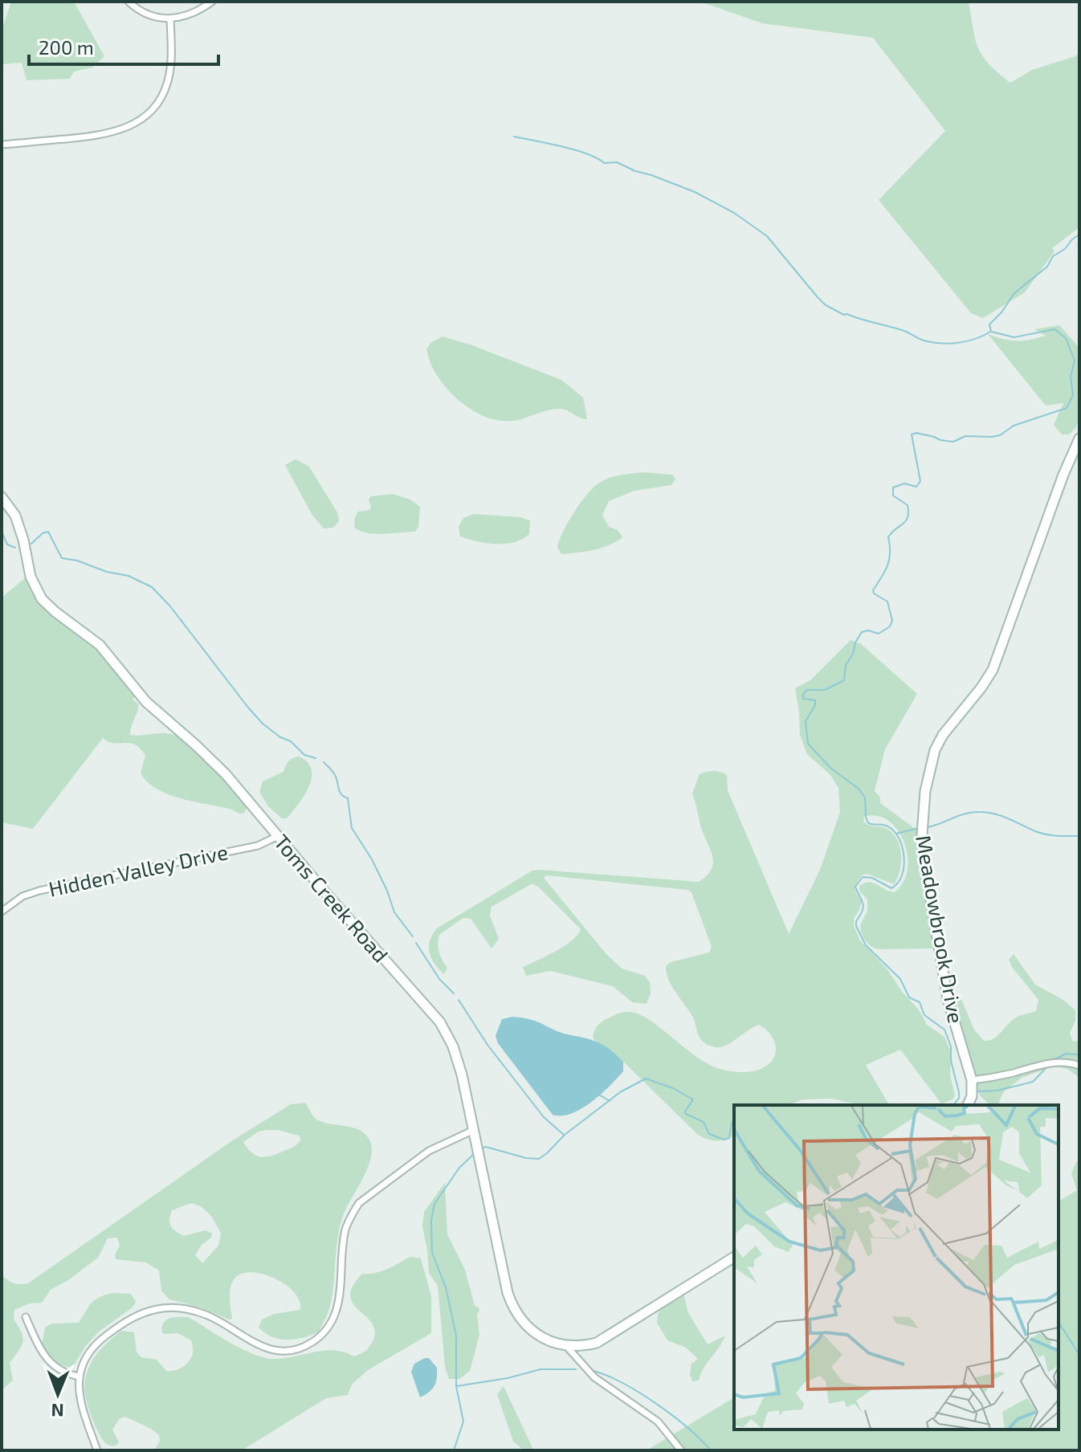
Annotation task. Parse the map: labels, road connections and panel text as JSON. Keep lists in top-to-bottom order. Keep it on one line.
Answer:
{"streets":{"street":["Hidden Valley Drive","Toms Creek Road","Meadowbrook Drive"]},"crossings":[["Hidden Valley Drive","Toms Creek Road"]],"scale_bar":"200 m","north":"bottom"}
